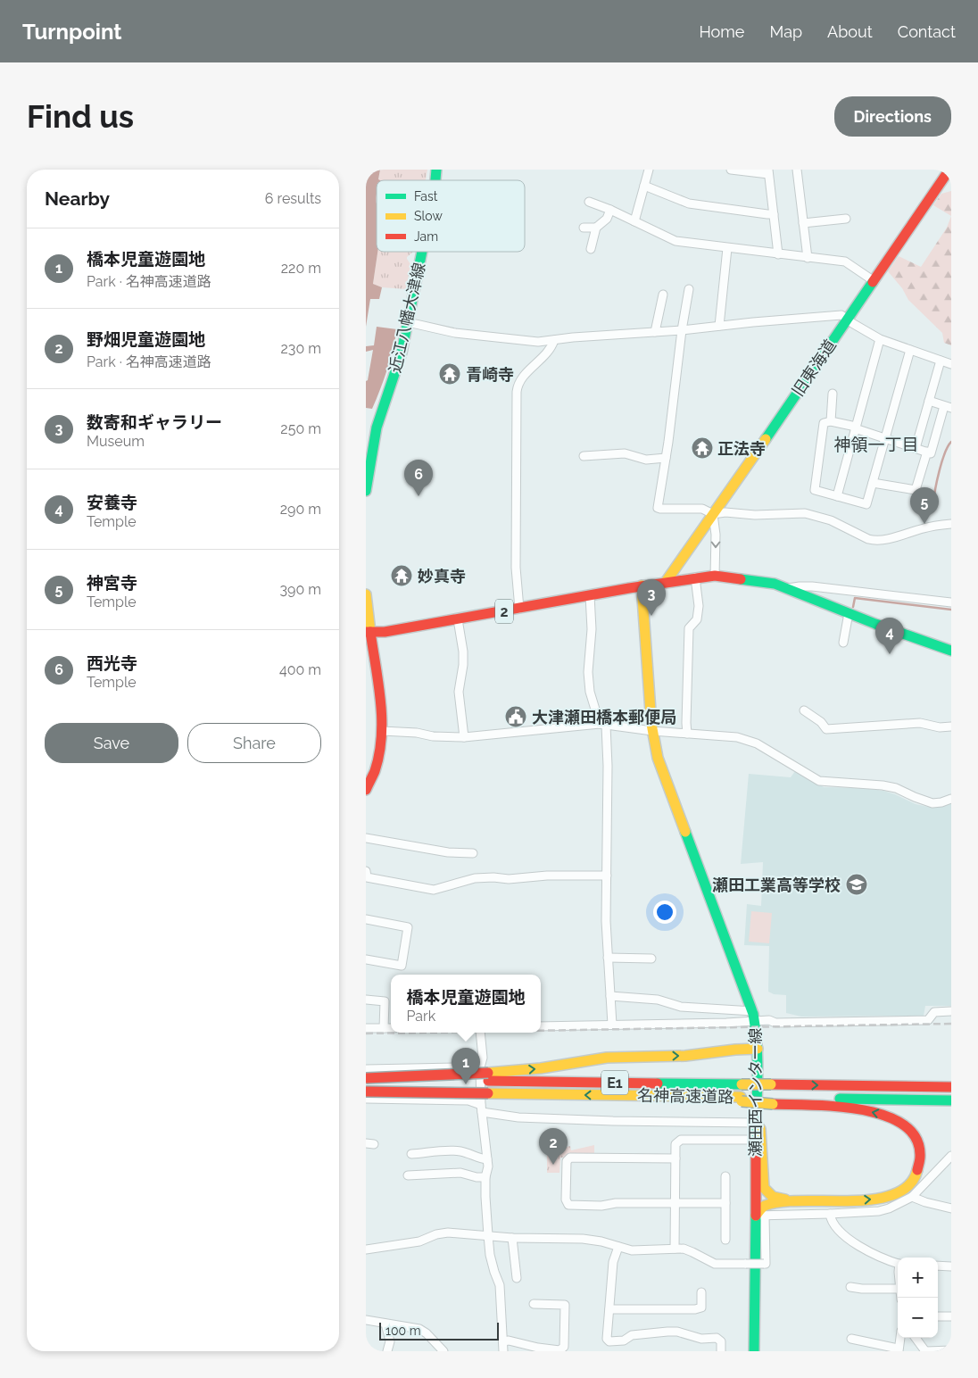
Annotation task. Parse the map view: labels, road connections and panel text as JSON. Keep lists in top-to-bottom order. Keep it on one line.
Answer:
{"streets":{"main road":["近江八幡大津線","旧東海道","2","E1","瀬田西インター線","名神高速道路"]},"crossings":[["旧東海道","2"],["2","瀬田西インター線"]],"districts":["神領一丁目"],"places":{"temple":["青崎寺","正法寺","妙真寺"],"public building":["大津瀬田橋本郵便局"],"school or university":["瀬田工業高等学校"]},"legend":["Fast","Slow","Jam"],"scale_bar":"100 m","page":{"header":"Turnpoint","nav":["Home","Map","About","Contact"],"buttons":["Directions",["Save","Share"]],"title":"Find us","heading":["Nearby","6 results"],"list":[{"mark":"1","name":"橋本児童遊園地","note":"Park · 名神高速道路","value":"220 m"},{"mark":"2","name":"野畑児童遊園地","note":"Park · 名神高速道路","value":"230 m"},{"mark":"3","name":"数寄和ギャラリー","note":"Museum","value":"250 m"},{"mark":"4","name":"安養寺","note":"Temple","value":"290 m"},{"mark":"5","name":"神宮寺","note":"Temple","value":"390 m"},{"mark":"6","name":"西光寺","note":"Temple","value":"400 m"}],"pins":["6","5","3","4","1","2"],"popup":["橋本児童遊園地","Park"],"map_buttons":["+","−"],"scale":"100 m"}}
